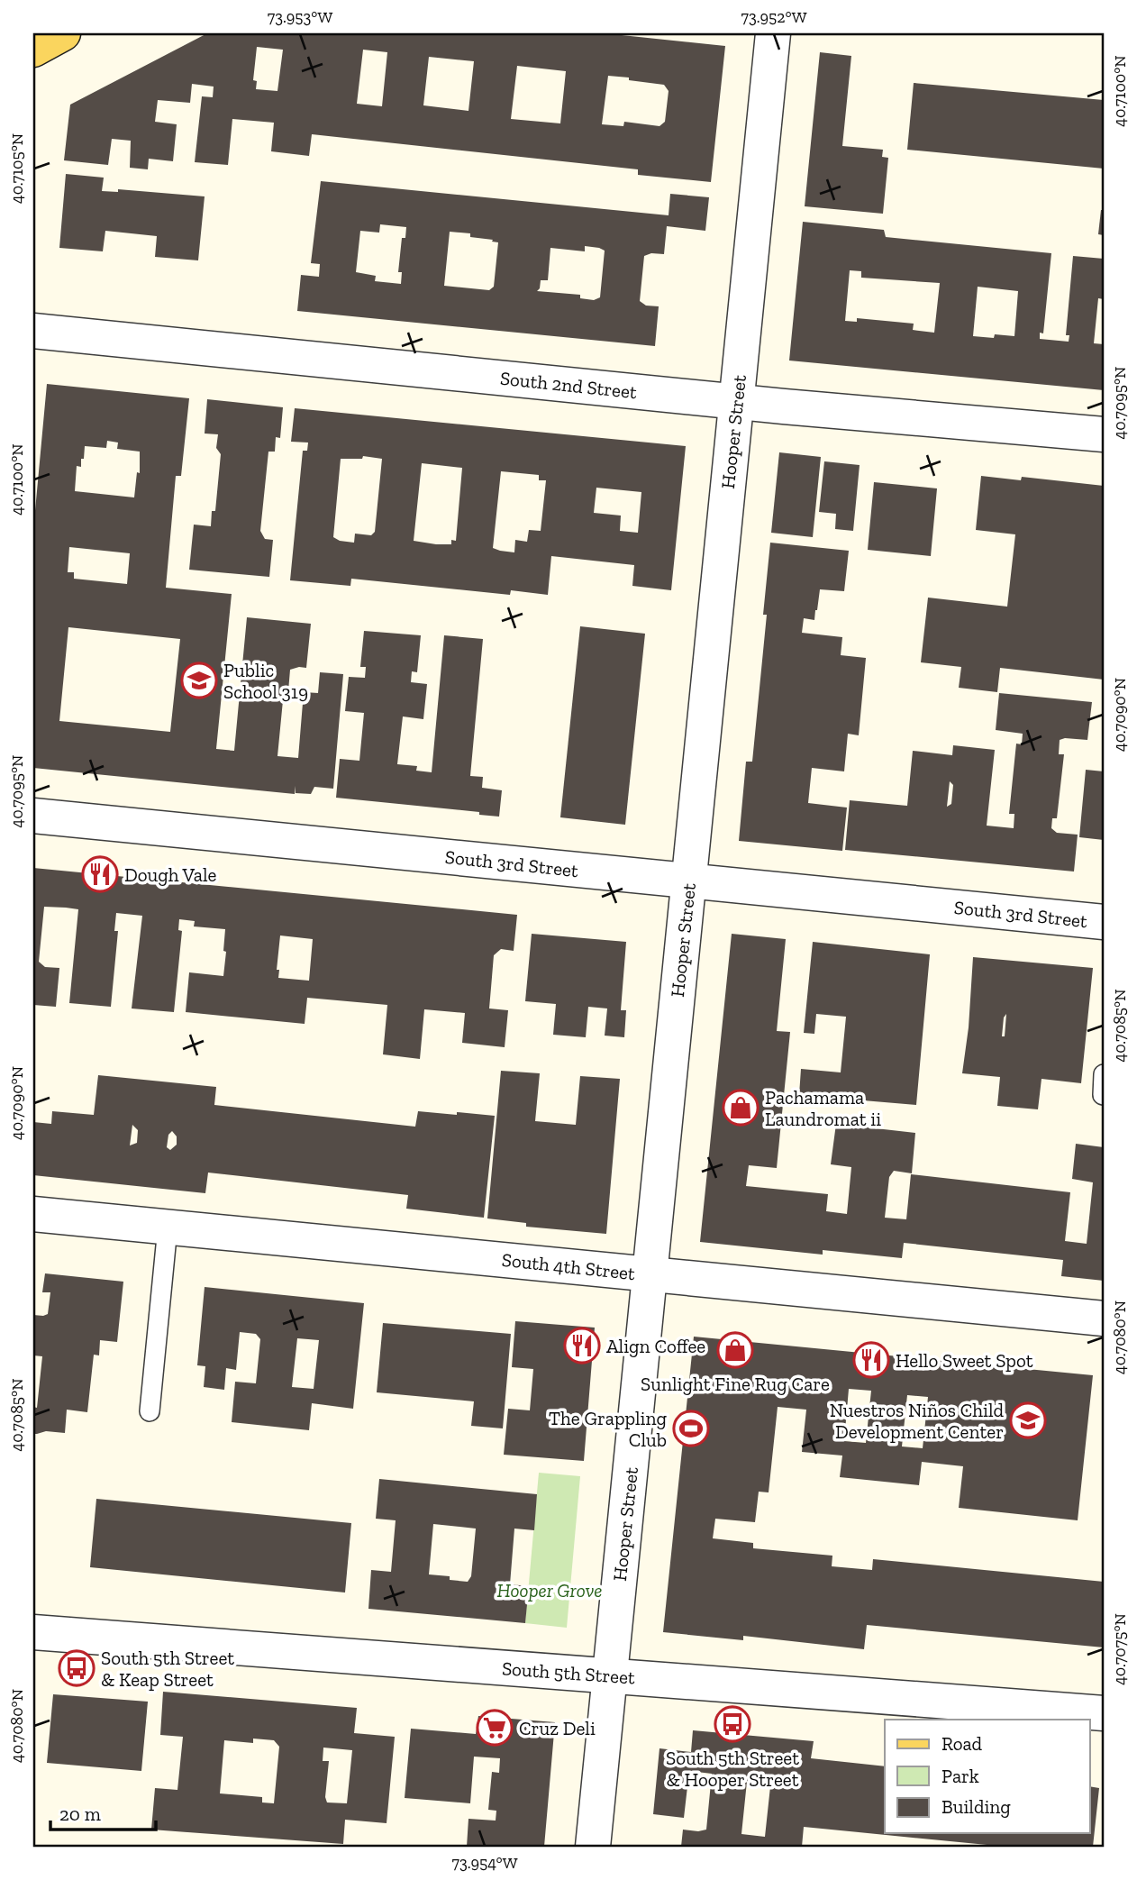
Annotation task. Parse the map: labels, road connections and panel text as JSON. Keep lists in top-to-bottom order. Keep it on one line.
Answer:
{"streets":{"street":["South 2nd Street","Hooper Street","South 3rd Street","South 4th Street","South 5th Street"]},"crossings":[["South 2nd Street","Hooper Street"],["Hooper Street","South 3rd Street"],["Hooper Street","South 4th Street"],["Hooper Street","South 5th Street"]],"parks":["Hooper Grove"],"places":{"school or university":["Public School 319","Nuestros Niños Child Development Center"],"restaurant":["Dough Vale","Align Coffee","Hello Sweet Spot"],"shop":["Pachamama Laundromat ii","Sunlight Fine Rug Care"],"sports":["The Grappling Club"],"bus stop":["South 5th Street & Keap Street","South 5th Street & Hooper Street"],"supermarket":["Cruz Deli"]},"legend":["Road","Park","Building"],"scale_bar":"20 m","coordinates":["73.953°W","73.952°W","40.7100°N","40.7105°N","40.7095°N","40.7090°N","40.7085°N","40.7080°N","40.7075°N","73.954°W"]}
